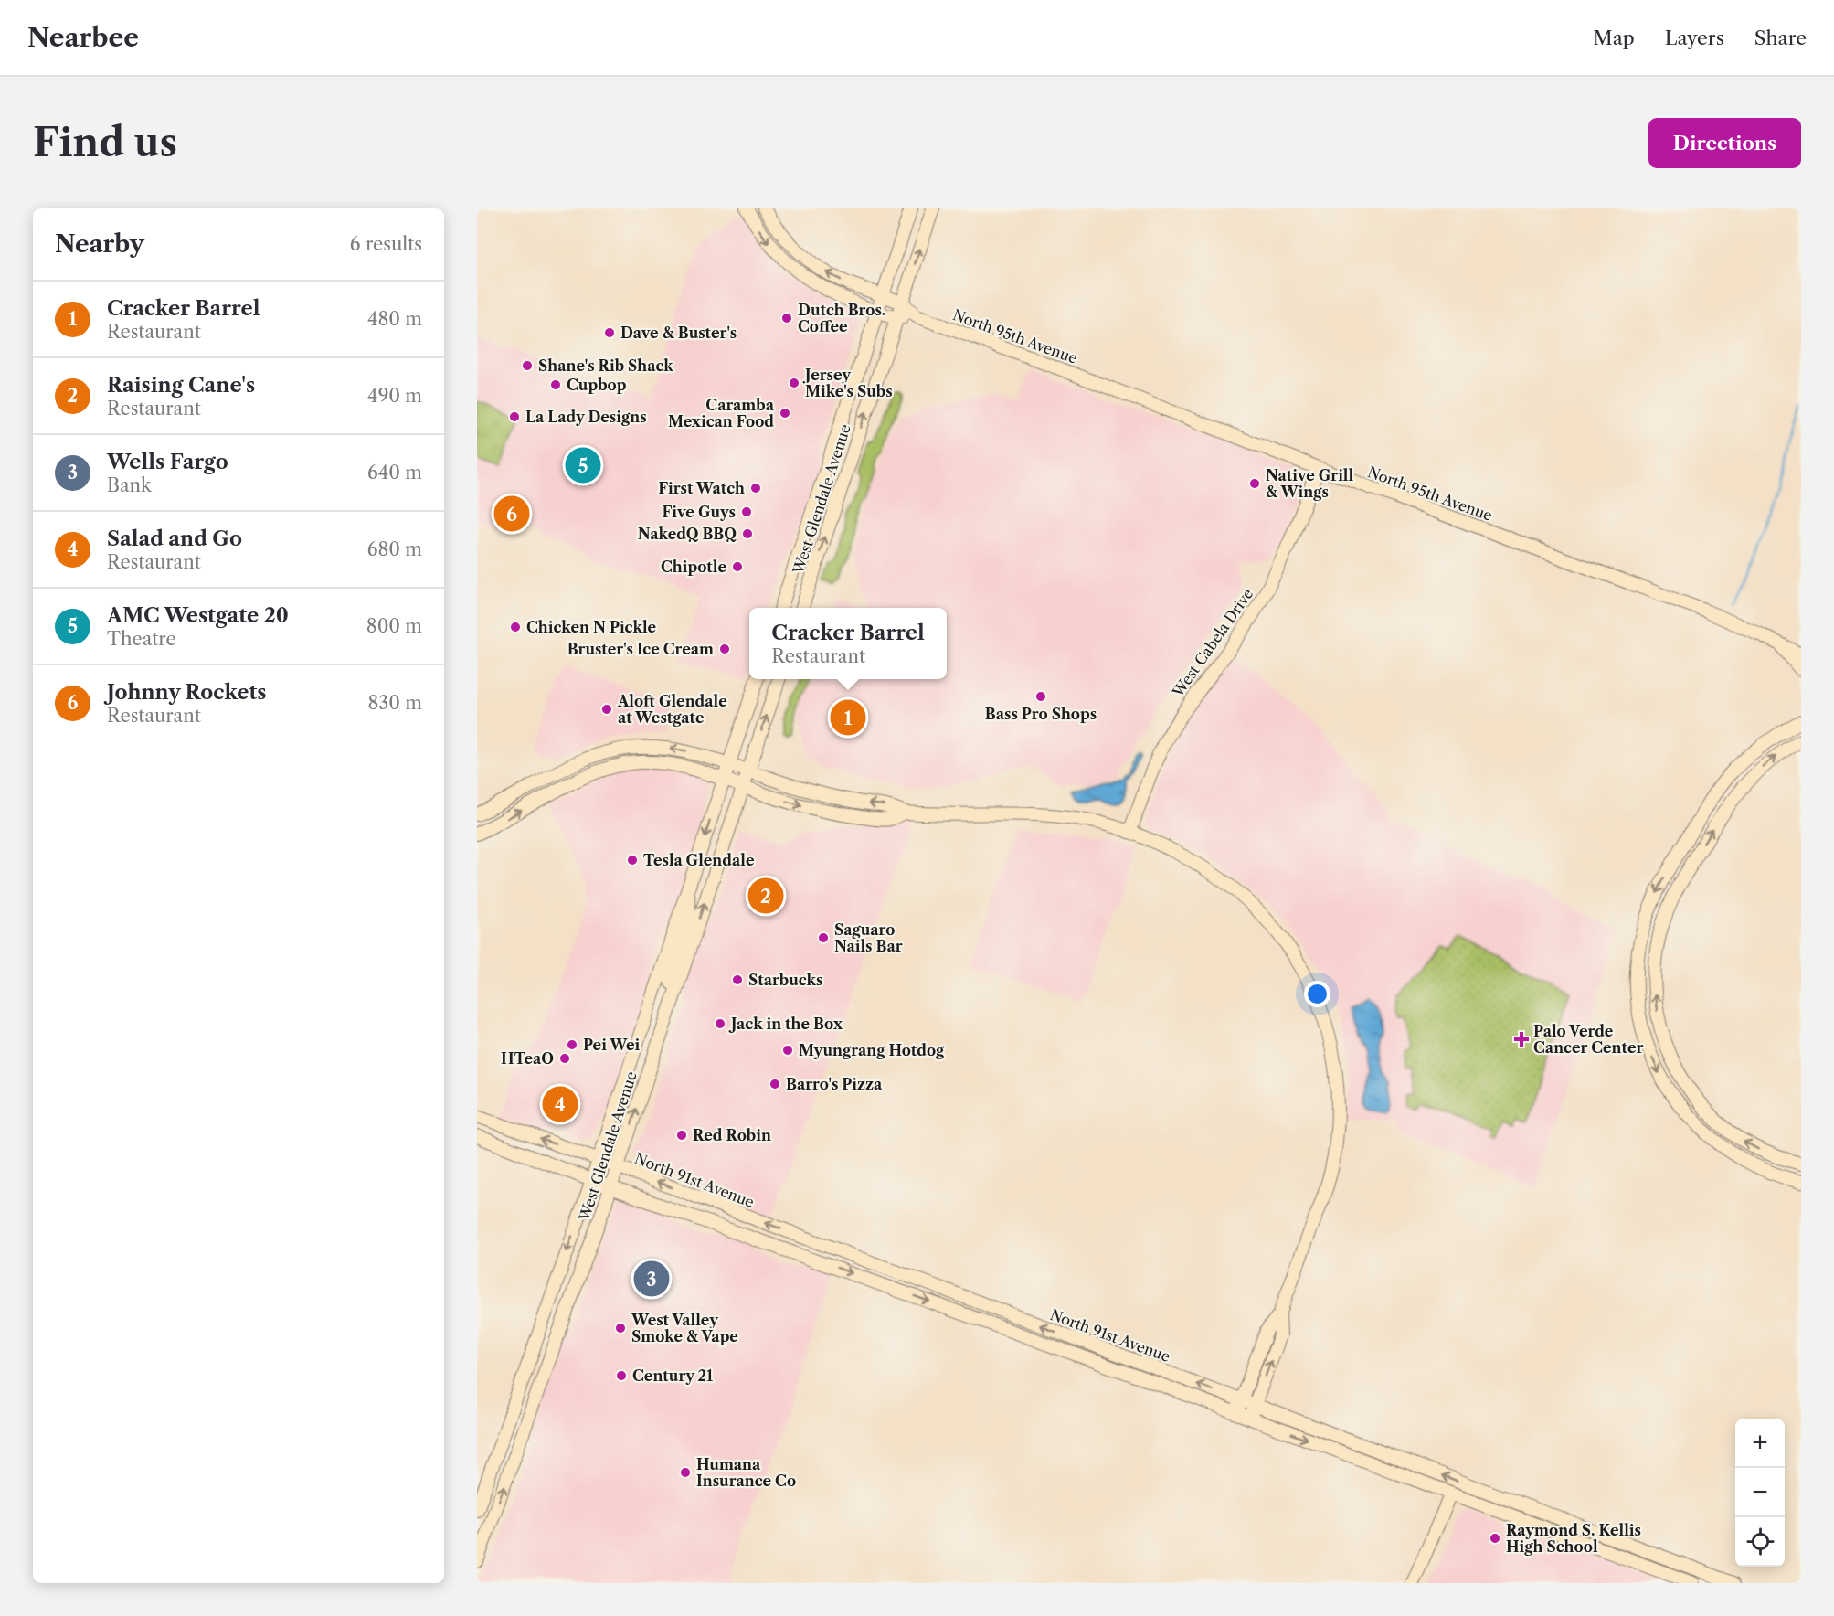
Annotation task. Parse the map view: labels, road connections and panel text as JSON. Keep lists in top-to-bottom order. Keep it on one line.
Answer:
{"streets":{"main road":["North 95th Avenue","West Glendale Avenue","West Cabela Drive","North 91st Avenue"]},"crossings":[["North 95th Avenue","West Glendale Avenue"],["North 95th Avenue","West Cabela Drive"],["West Glendale Avenue","North 91st Avenue"]],"places":{"other":["Dutch Bros. Coffee","Dave & Buster's","Shane's Rib Shack","Jersey Mike's Subs","Cupbop","Caramba Mexican Food","La Lady Designs","Native Grill & Wings","First Watch","Five Guys","NakedQ BBQ","Chipotle","Chicken N Pickle","Bruster's Ice Cream","Bass Pro Shops","Aloft Glendale at Westgate","Tesla Glendale","Saguaro Nails Bar","Starbucks","Jack in the Box","Pei Wei","Myungrang Hotdog","HTeaO","Barro's Pizza","Red Robin","West Valley Smoke & Vape","Century 21","Humana Insurance Co","Raymond S. Kellis High School"],"health":["Palo Verde Cancer Center"]},"page":{"header":"Nearbee","nav":["Map","Layers","Share"],"buttons":"Directions","title":"Find us","heading":["Nearby","6 results"],"list":[{"mark":"1","name":"Cracker Barrel","note":"Restaurant","value":"480 m"},{"mark":"2","name":"Raising Cane's","note":"Restaurant","value":"490 m"},{"mark":"3","name":"Wells Fargo","note":"Bank","value":"640 m"},{"mark":"4","name":"Salad and Go","note":"Restaurant","value":"680 m"},{"mark":"5","name":"AMC Westgate 20","note":"Theatre","value":"800 m"},{"mark":"6","name":"Johnny Rockets","note":"Restaurant","value":"830 m"}],"pins":["5","6","1","2","4","3"],"popup":["Cracker Barrel","Restaurant"],"map_buttons":["+","−"]}}
